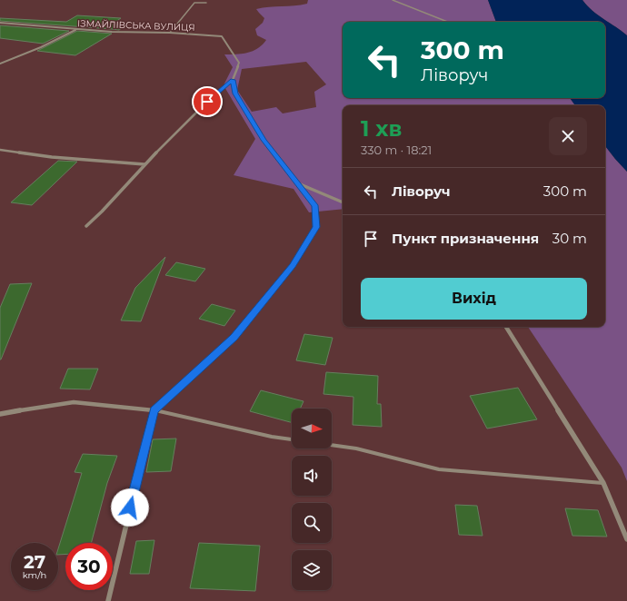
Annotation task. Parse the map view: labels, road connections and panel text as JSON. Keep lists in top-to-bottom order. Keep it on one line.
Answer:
{"streets":{"street":["ІЗМАЙЛІВСЬКА ВУЛИЦЯ"]},"north":"right","page":{"turn":["300 m","Ліворуч"],"heading":["1 хв","330 m · 18:21"],"list":[{"name":"Ліворуч","value":"300 m"},{"name":"Пункт призначення","value":"30 m"}],"buttons":"Вихід","speed":"27 km/h","limit":"30"}}
